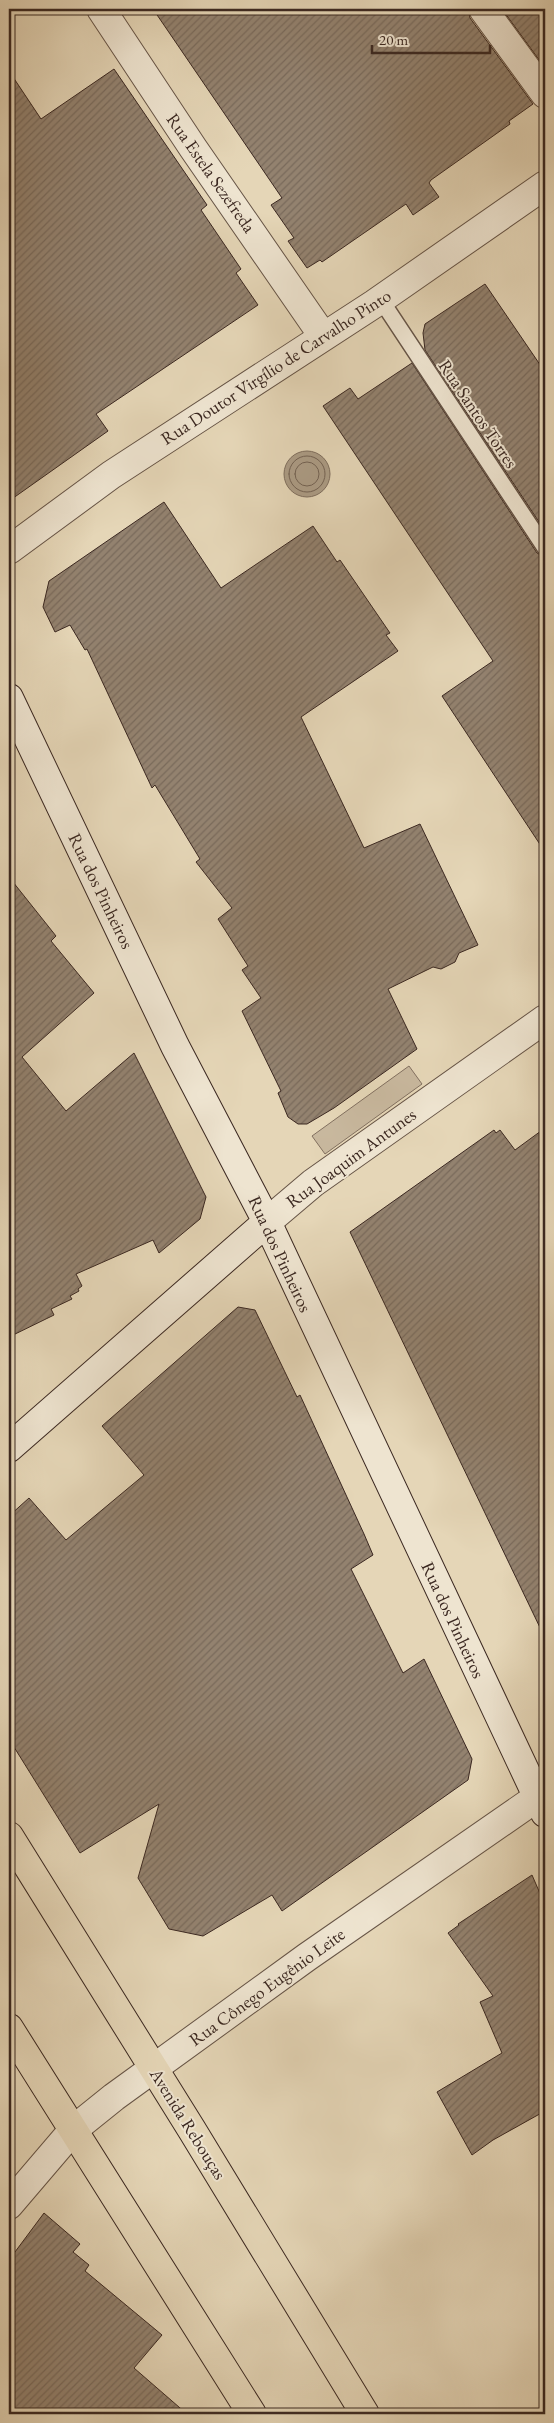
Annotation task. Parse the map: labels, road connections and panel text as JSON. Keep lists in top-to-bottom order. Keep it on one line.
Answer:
{"streets":{"main road":["Avenida Rebouças"],"street":["Rua Estela Sezefreda","Rua Doutor Virgílio de Carvalho Pinto","Rua dos Pinheiros","Rua Joaquim Antunes","Rua Cônego Eugênio Leite"],"lane":["Rua Santos Torres"]},"crossings":[["Rua Estela Sezefreda","Rua Doutor Virgílio de Carvalho Pinto"],["Rua Doutor Virgílio de Carvalho Pinto","Rua Santos Torres"],["Rua dos Pinheiros","Rua Joaquim Antunes"],["Rua dos Pinheiros","Rua Cônego Eugênio Leite"],["Rua Cônego Eugênio Leite","Avenida Rebouças"]],"scale_bar":"20 m"}
